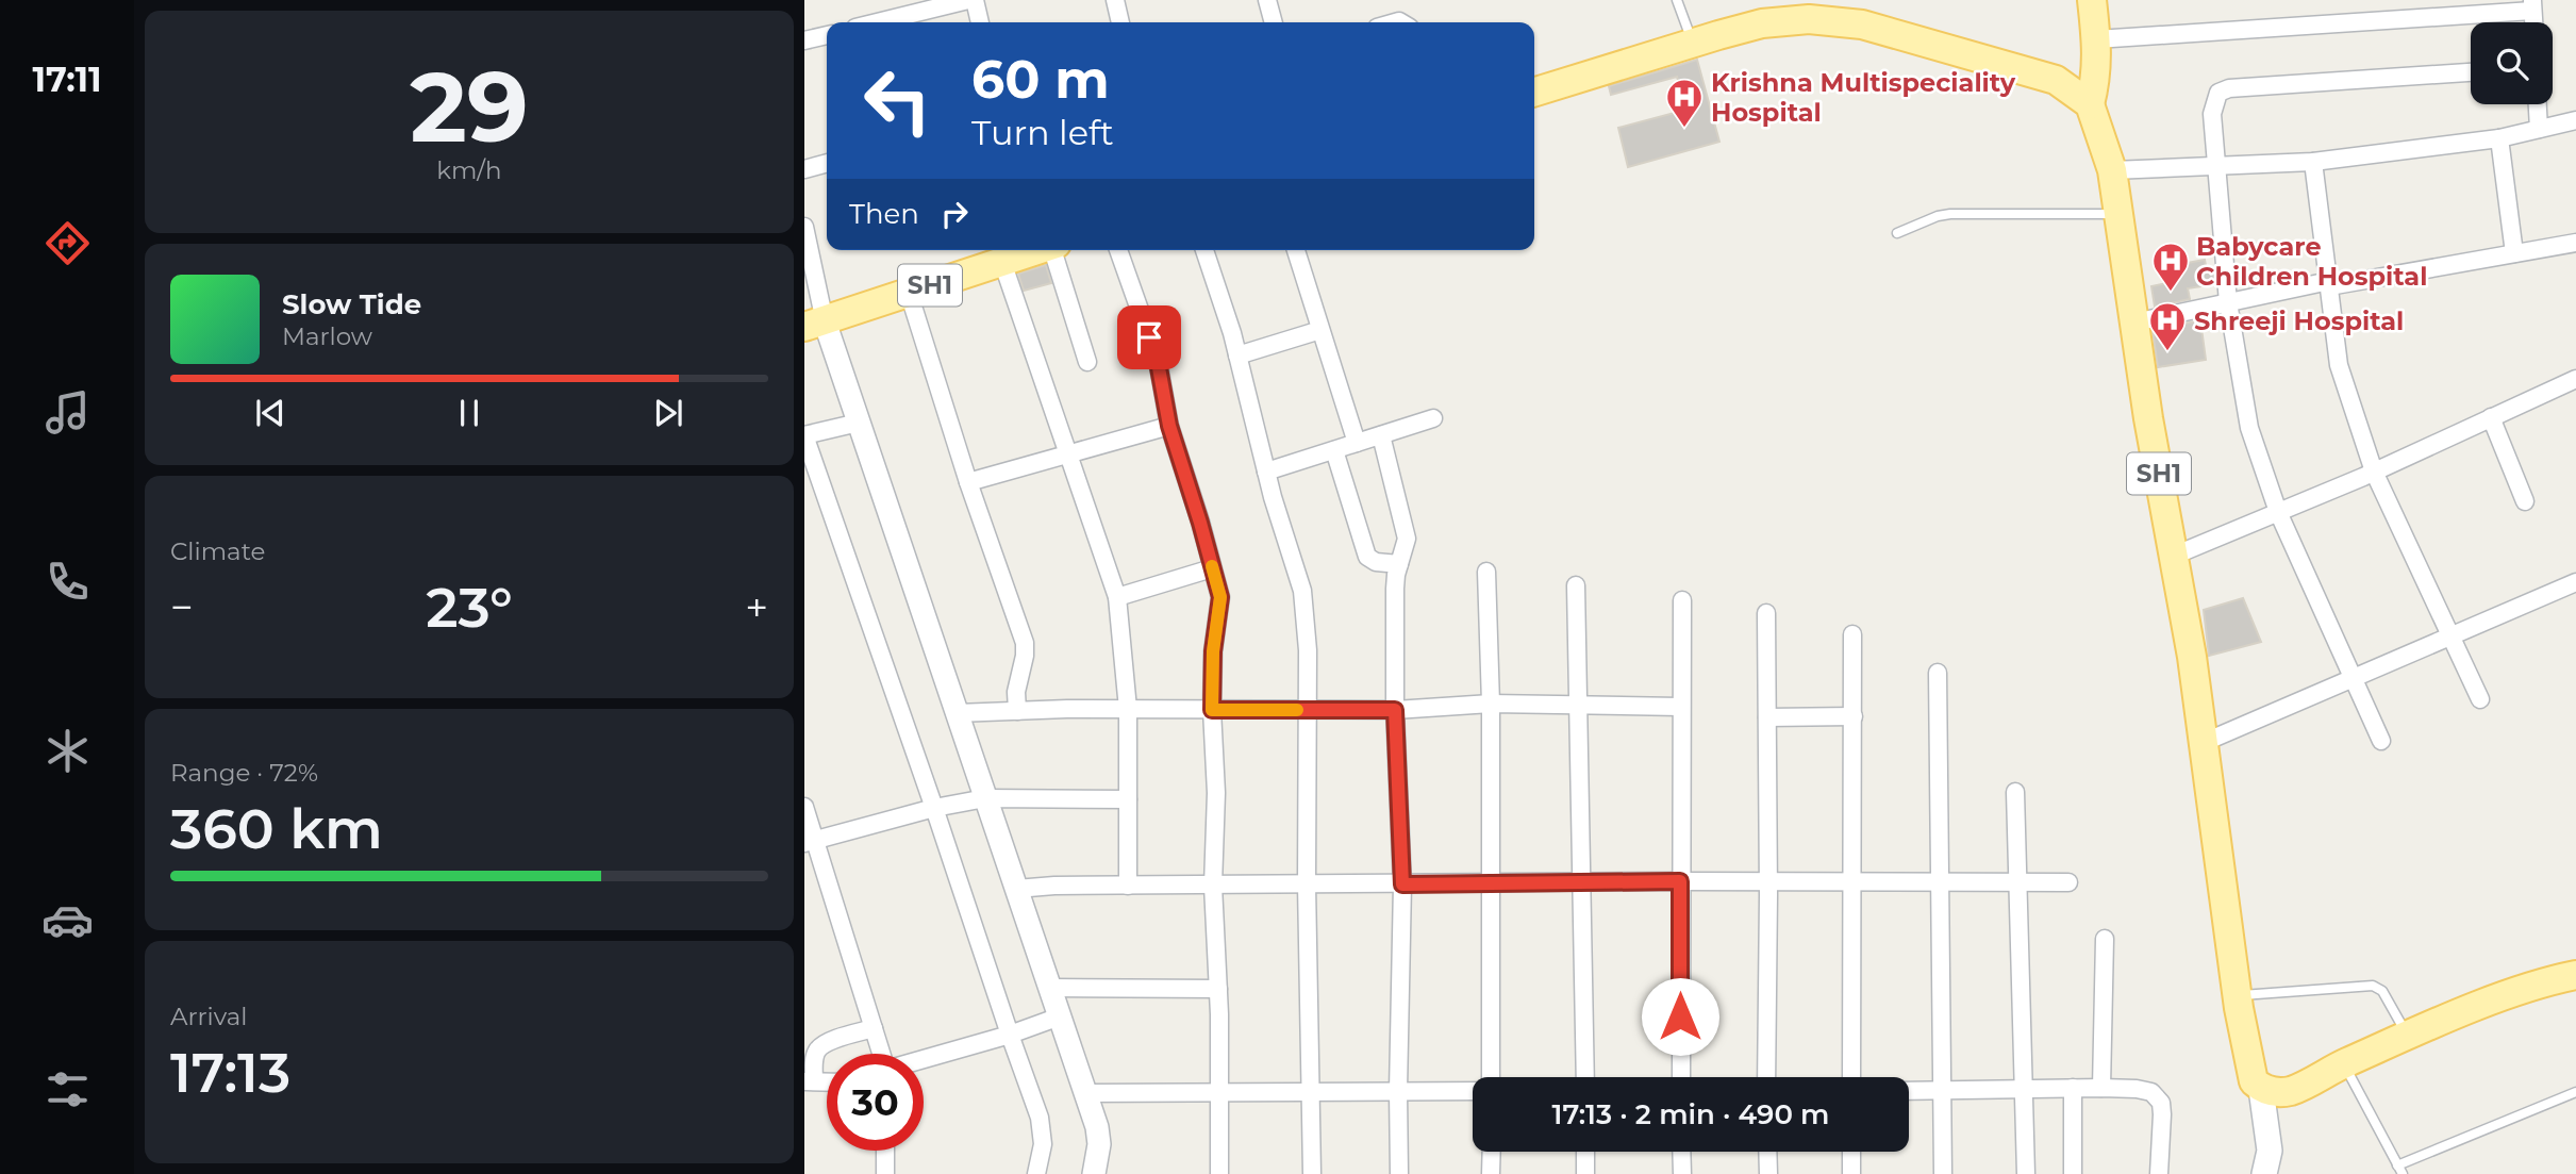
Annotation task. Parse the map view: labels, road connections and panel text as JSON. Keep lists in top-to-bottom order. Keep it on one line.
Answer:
{"streets":{"main road":["SH1"]},"places":{"hospital":["Krishna Multispeciality Hospital","Babycare Children Hospital","Shreeji Hospital"]},"page":{"tabs":"17:11","tile":[["29","km/h"],"Climate",["Range · 72%","360 km"],["Arrival","17:13"]],"turn":["60 m","Turn left"],"then":"Then","song":["Slow Tide","Marlow"],"heat":["−","23°","+"],"limit":"30","trip":"17:13 · 2 min · 490 m"}}
